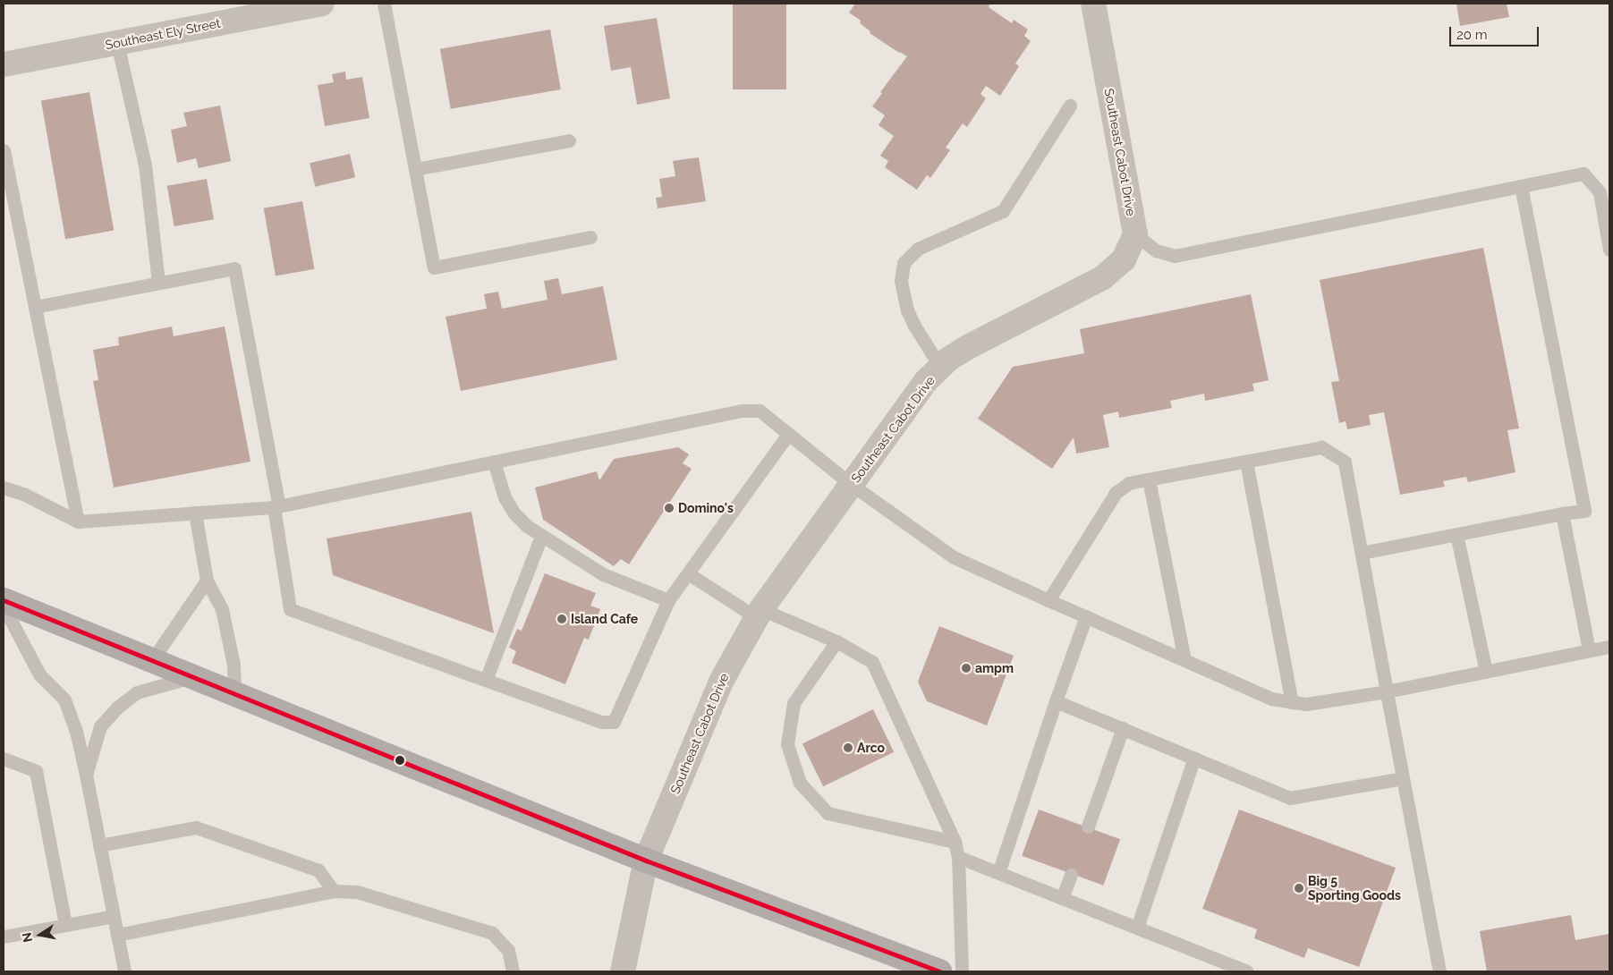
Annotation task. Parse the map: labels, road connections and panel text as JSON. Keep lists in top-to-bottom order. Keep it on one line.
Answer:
{"streets":{"street":["Southeast Ely Street","Southeast Cabot Drive"]},"places":["Domino's","Island Cafe","ampm","Arco","Big 5 Sporting Goods"],"scale_bar":"20 m","north":"left"}
